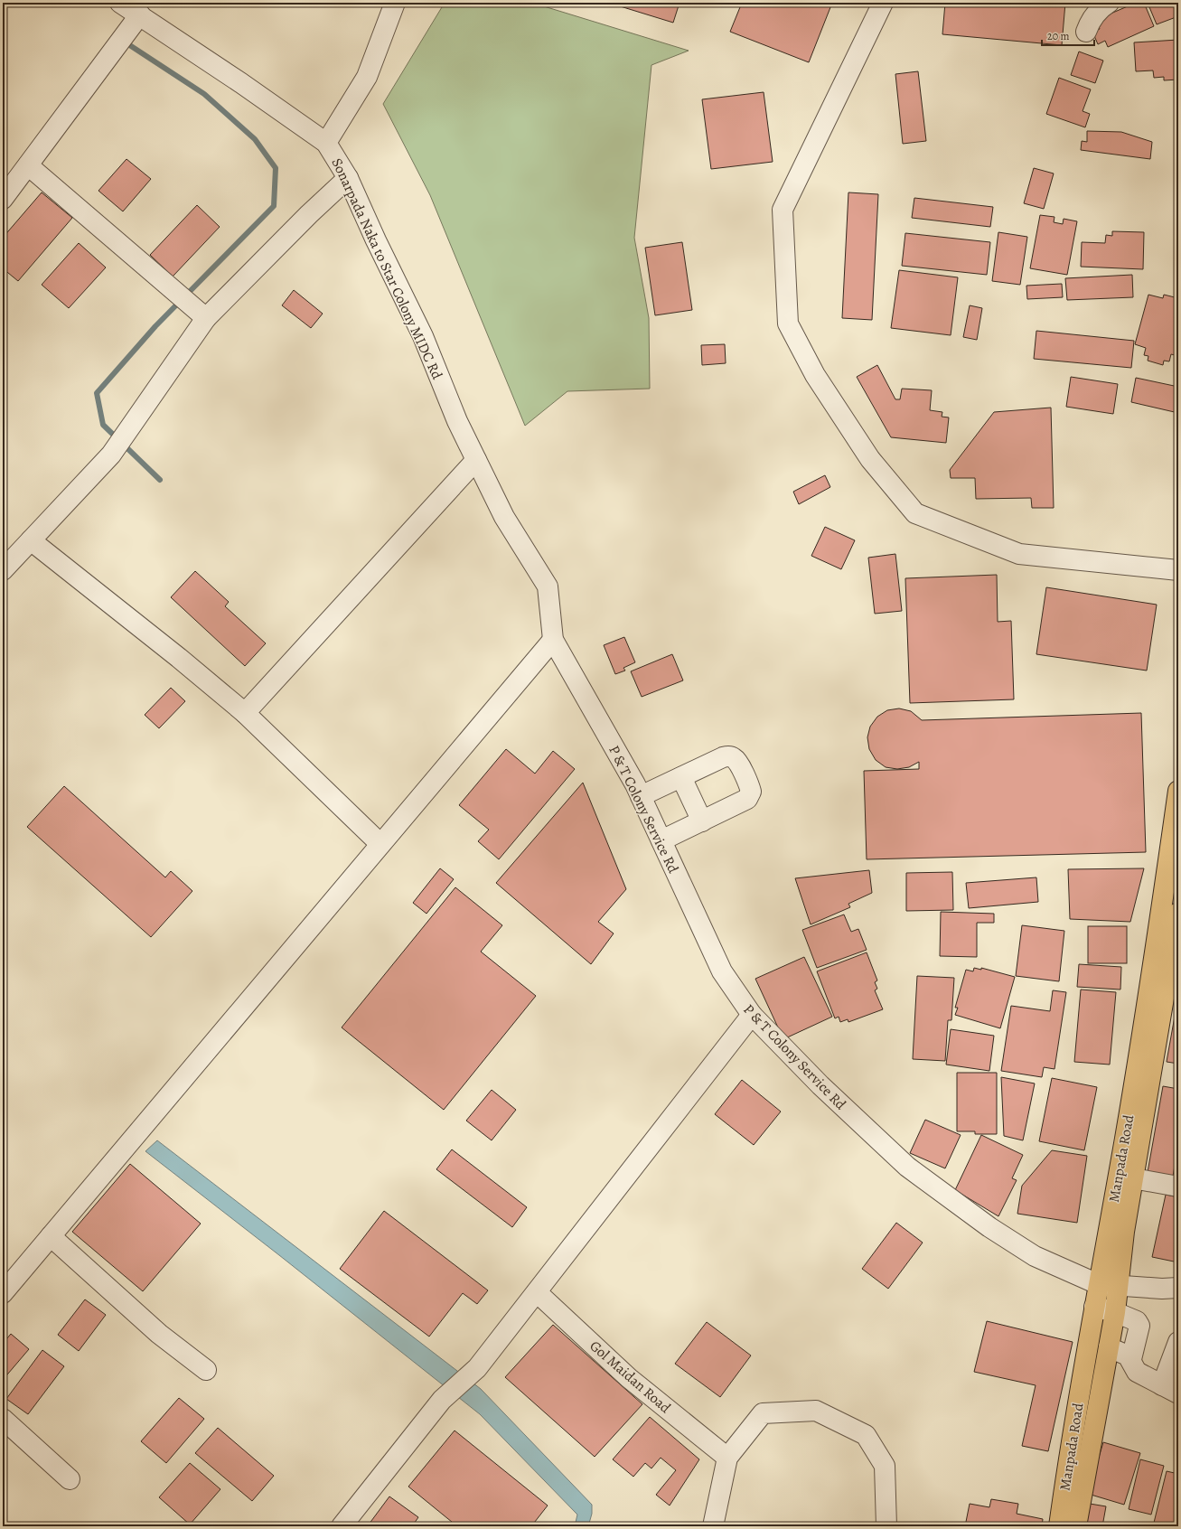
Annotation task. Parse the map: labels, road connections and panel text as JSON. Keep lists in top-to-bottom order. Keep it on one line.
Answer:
{"streets":{"main road":["Manpada Road"],"street":["Sonarpada Naka to Star Colony MIDC Rd","P & T Colony Service Rd","Gol Maidan Road"]},"crossings":[["Sonarpada Naka to Star Colony MIDC Rd","P & T Colony Service Rd"],["P & T Colony Service Rd","Manpada Road"]],"scale_bar":"20 m"}
